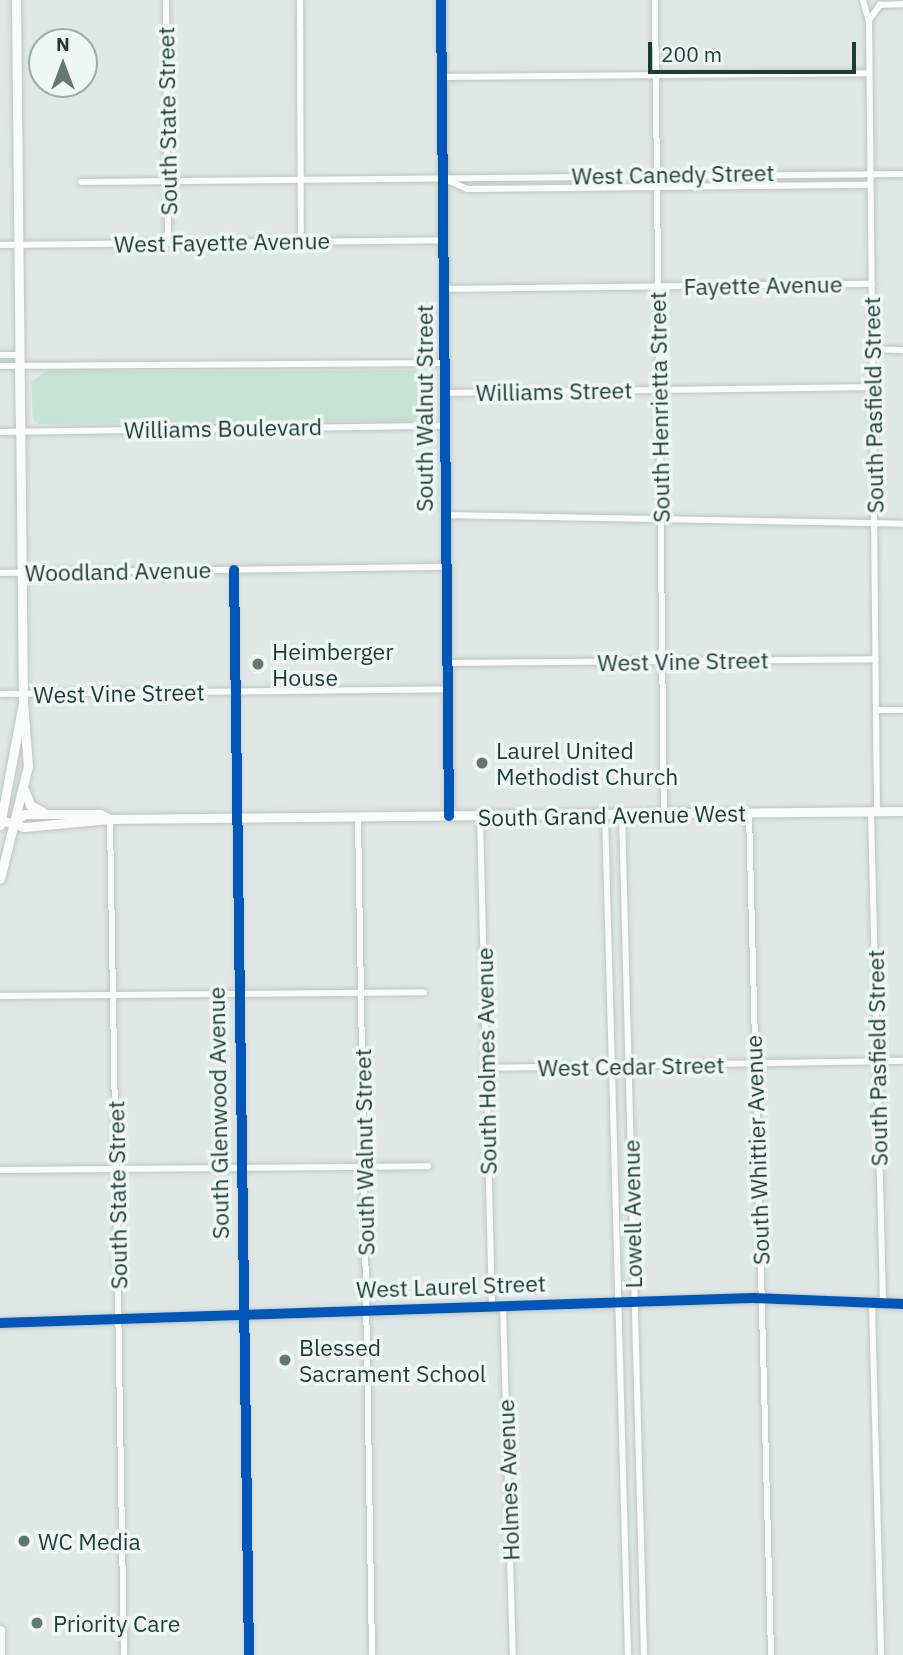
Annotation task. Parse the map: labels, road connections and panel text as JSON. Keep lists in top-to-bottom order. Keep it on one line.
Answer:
{"streets":{"main road":["South Walnut Street","South Grand Avenue West","West Laurel Street"],"street":["South State Street","West Canedy Street","West Fayette Avenue","Fayette Avenue","Williams Street","South Pasfield Street","South Henrietta Street","Williams Boulevard","Woodland Avenue","West Vine Street","South Holmes Avenue","West Cedar Street","South Glenwood Avenue","South Whittier Avenue","Lowell Avenue","Holmes Avenue"]},"crossings":[["South State Street","West Canedy Street"],["South State Street","West Fayette Avenue"],["South State Street","South Grand Avenue West"],["South State Street","West Laurel Street"],["West Canedy Street","South Pasfield Street"],["West Canedy Street","South Henrietta Street"],["West Canedy Street","South Walnut Street"],["West Fayette Avenue","South Walnut Street"],["Fayette Avenue","South Pasfield Street"],["Fayette Avenue","South Henrietta Street"],["Fayette Avenue","South Walnut Street"],["Williams Street","South Pasfield Street"],["Williams Street","South Henrietta Street"],["Williams Street","South Walnut Street"],["South Pasfield Street","West Vine Street"],["South Pasfield Street","South Grand Avenue West"],["South Pasfield Street","West Cedar Street"],["South Pasfield Street","West Laurel Street"],["South Henrietta Street","West Vine Street"],["South Henrietta Street","South Grand Avenue West"],["South Walnut Street","Williams Boulevard"],["South Walnut Street","Woodland Avenue"],["South Walnut Street","West Vine Street"],["South Walnut Street","South Grand Avenue West"],["South Walnut Street","West Laurel Street"],["Woodland Avenue","South Glenwood Avenue"],["West Vine Street","South Glenwood Avenue"],["South Grand Avenue West","South Holmes Avenue"],["South Grand Avenue West","South Glenwood Avenue"],["South Grand Avenue West","South Whittier Avenue"],["South Grand Avenue West","Lowell Avenue"],["South Holmes Avenue","West Cedar Street"],["South Holmes Avenue","West Laurel Street"],["West Cedar Street","South Whittier Avenue"],["West Cedar Street","Lowell Avenue"],["South Glenwood Avenue","West Laurel Street"],["South Whittier Avenue","West Laurel Street"],["Lowell Avenue","West Laurel Street"],["West Laurel Street","Holmes Avenue"]],"places":["Heimberger House","Laurel United Methodist Church","Blessed Sacrament School","WC Media","Priority Care"],"scale_bar":"200 m","north":"top"}
